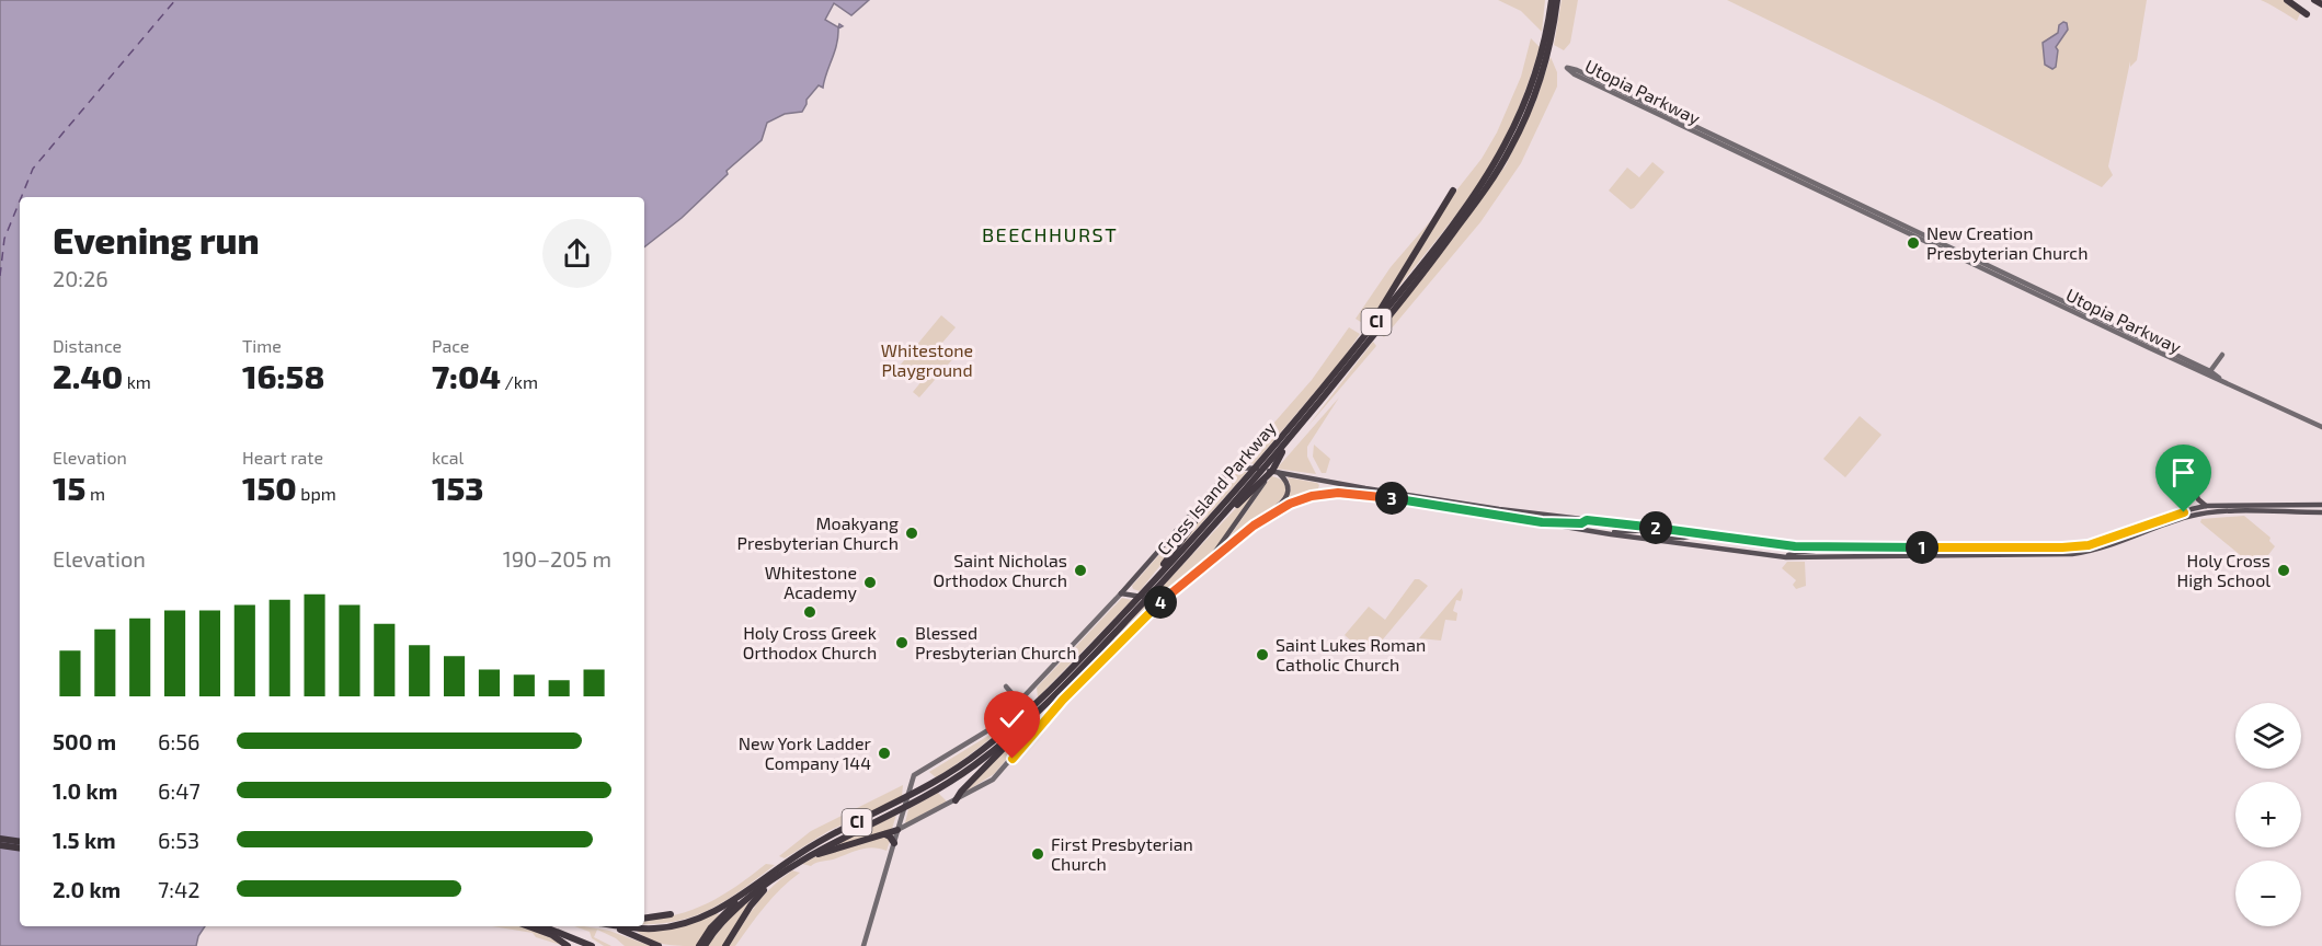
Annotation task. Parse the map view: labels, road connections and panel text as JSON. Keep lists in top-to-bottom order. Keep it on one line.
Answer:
{"streets":{"highway":["CI","Cross Island Parkway"],"main road":["Utopia Parkway"]},"districts":["BEECHHURST"],"parks":["Whitestone Playground"],"places":["New Creation Presbyterian Church","Moakyang Presbyterian Church","Saint Nicholas Orthodox Church","Holy Cross High School","Whitestone Academy","Holy Cross Greek Orthodox Church","Blessed Presbyterian Church","Saint Lukes Roman Catholic Church","New York Ladder Company 144","First Presbyterian Church"],"page":{"heading":["Evening run","20:26"],"stats":[["Distance","2.40 km"],["Time","16:58"],["Pace","7:04 /km"],["Elevation","15 m"],["Heart rate","150 bpm"],["kcal","153"]],"pins":["3","2","1","4"],"chart":["Elevation","190–205 m"],"map_buttons":["+","−"],"list":[{"name":"500 m","note":"6:56"},{"name":"1.0 km","note":"6:47"},{"name":"1.5 km","note":"6:53"},{"name":"2.0 km","note":"7:42"}]}}
